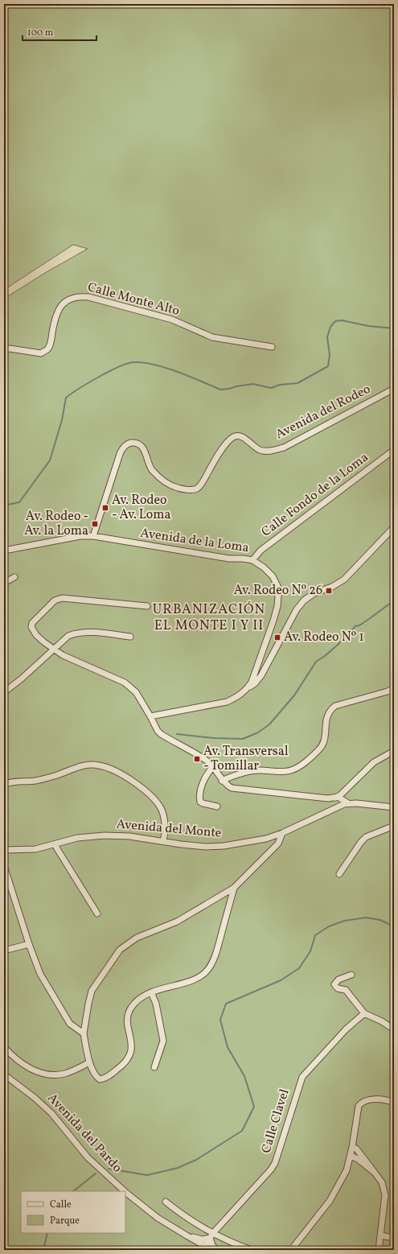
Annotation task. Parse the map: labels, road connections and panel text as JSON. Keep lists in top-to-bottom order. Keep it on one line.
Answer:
{"streets":{"street":["Calle Monte Alto","Avenida del Rodeo","Calle Fondo de la Loma","Avenida de la Loma","Avenida del Monte","Calle Clavel","Avenida del Pardo"]},"crossings":[["Avenida del Rodeo","Avenida de la Loma"],["Calle Fondo de la Loma","Avenida de la Loma"],["Calle Clavel","Avenida del Pardo"]],"districts":["URBANIZACIÓN EL MONTE I Y II"],"places":{"transit":["Av. Rodeo - Av. Loma","Av. Rodeo - Av. la Loma","Av. Rodeo Nº 26","Av. Rodeo Nº 1","Av. Transversal - Tomillar"]},"legend":["Calle","Parque"],"scale_bar":"100 m"}
